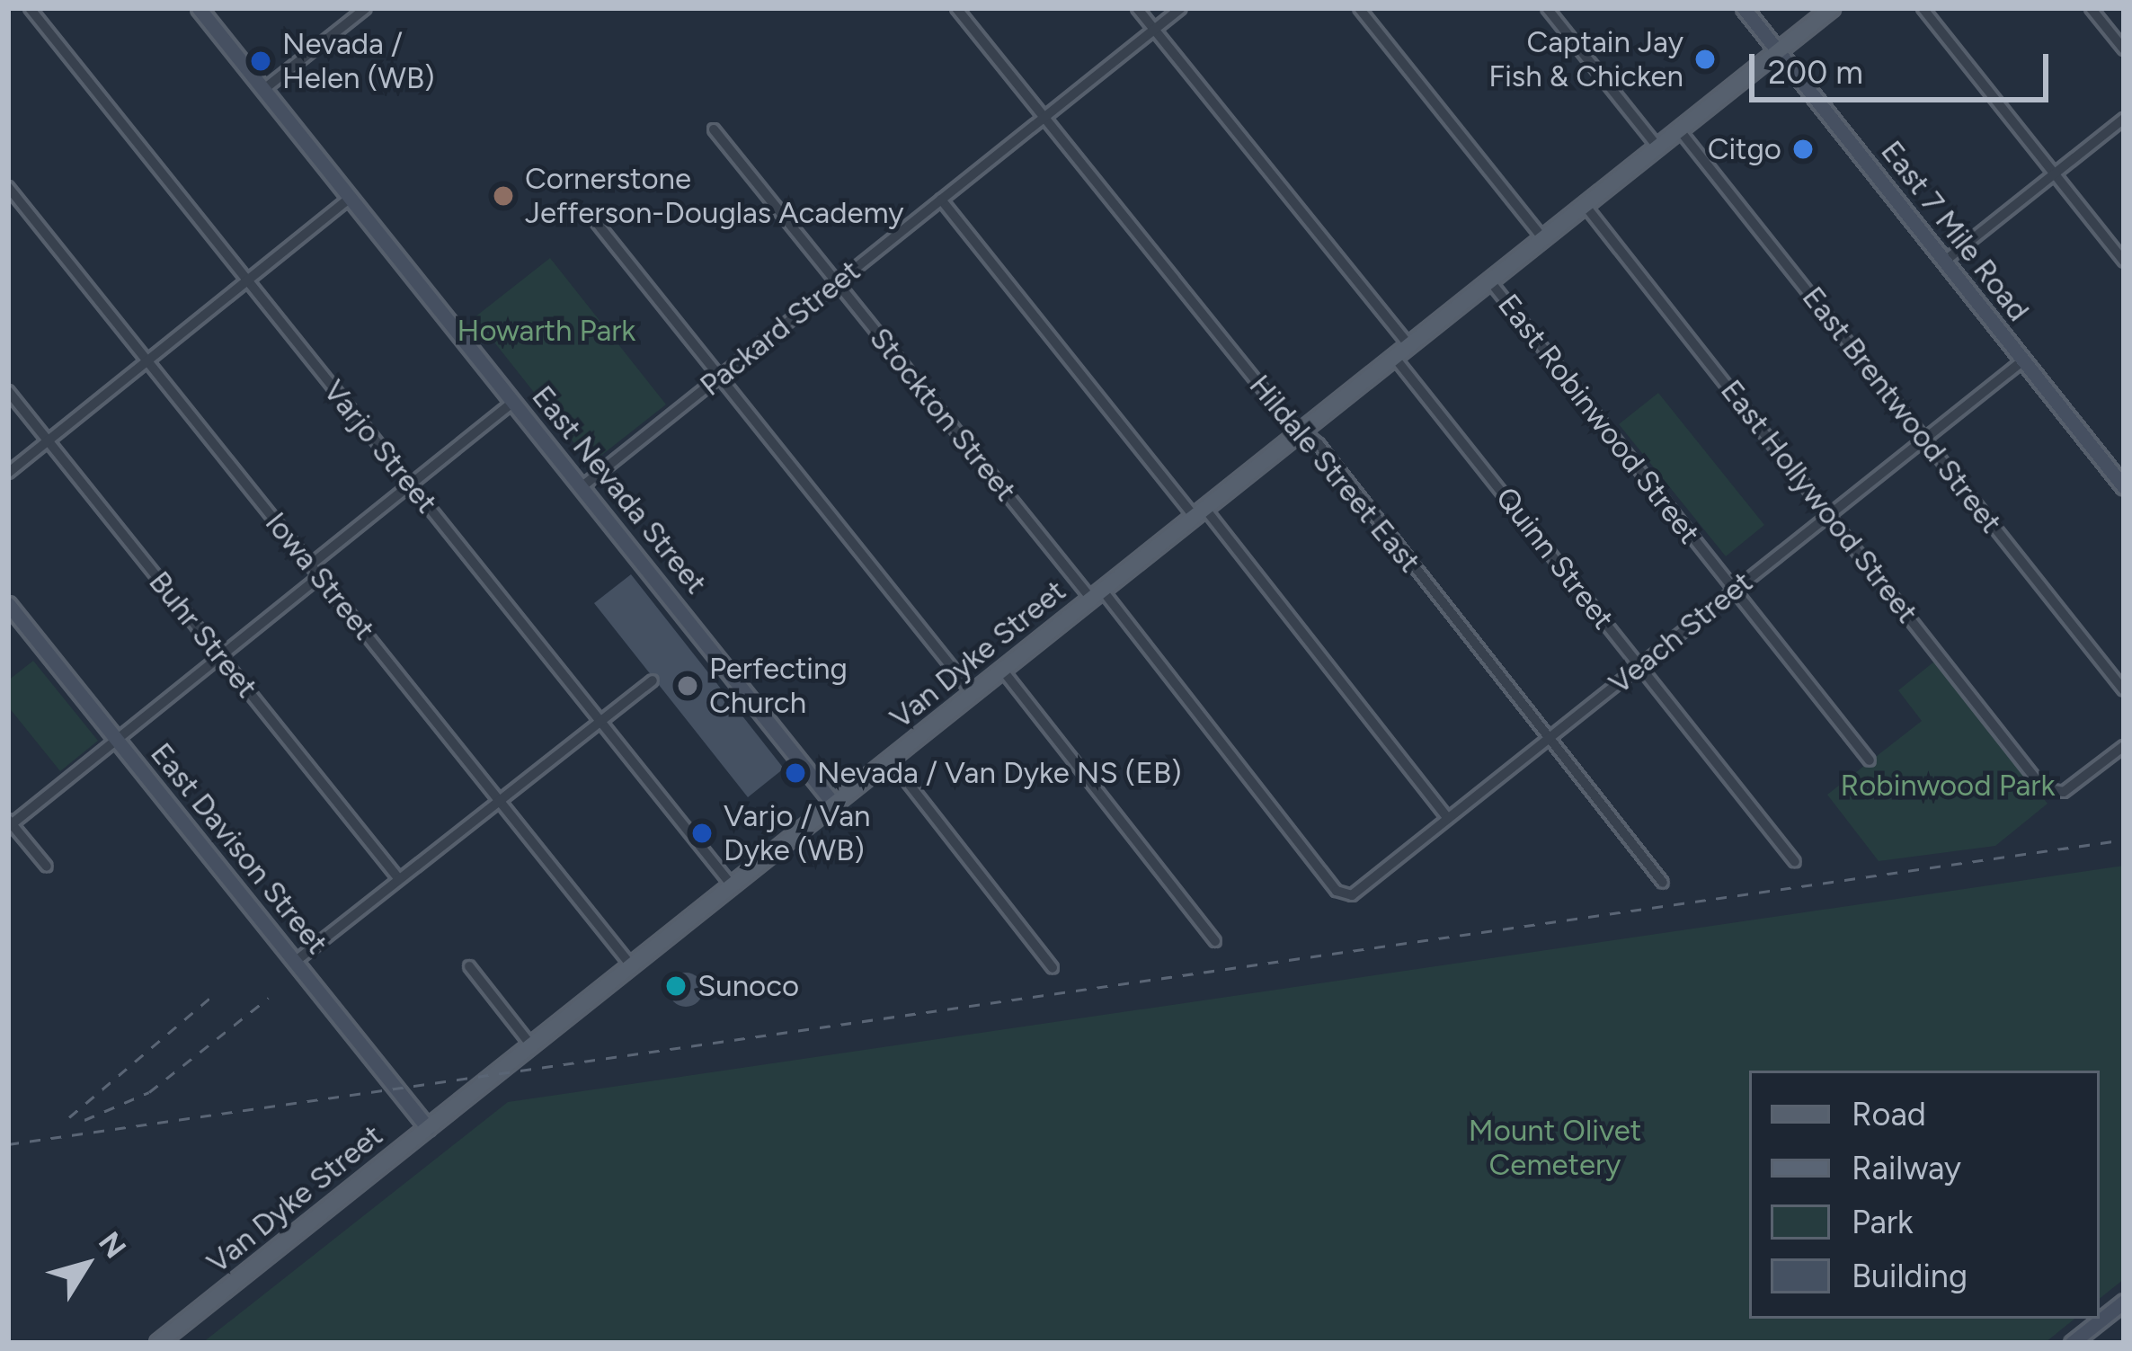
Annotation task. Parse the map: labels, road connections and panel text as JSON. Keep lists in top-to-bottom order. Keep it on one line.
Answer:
{"streets":{"main road":["Van Dyke Street"],"street":["East 7 Mile Road","Packard Street","East Brentwood Street","Stockton Street","East Robinwood Street","Varjo Street","Hildale Street East","East Nevada Street","East Hollywood Street","Quinn Street","Iowa Street","Veach Street","Buhr Street","East Davison Street"]},"crossings":[["East 7 Mile Road","Veach Street"],["East 7 Mile Road","Van Dyke Street"],["Packard Street","Stockton Street"],["Packard Street","Hildale Street East"],["Packard Street","East Nevada Street"],["East Brentwood Street","Veach Street"],["East Brentwood Street","Van Dyke Street"],["Stockton Street","Veach Street"],["Stockton Street","Van Dyke Street"],["East Robinwood Street","Veach Street"],["East Robinwood Street","Van Dyke Street"],["Varjo Street","Van Dyke Street"],["Hildale Street East","Veach Street"],["Hildale Street East","Van Dyke Street"],["East Nevada Street","Van Dyke Street"],["East Hollywood Street","Veach Street"],["East Hollywood Street","Van Dyke Street"],["Quinn Street","Veach Street"],["Quinn Street","Van Dyke Street"],["Iowa Street","Van Dyke Street"],["Van Dyke Street","East Davison Street"]],"parks":["Howarth Park","Robinwood Park","Mount Olivet Cemetery"],"places":["Captain Jay Fish & Chicken","Nevada / Helen (WB)","Citgo","Cornerstone Jefferson-Douglas Academy","Perfecting Church","Nevada / Van Dyke NS (EB)","Varjo / Van Dyke (WB)","Sunoco"],"legend":["Road","Railway","Park","Building"],"scale_bar":"200 m","north":"top right"}
